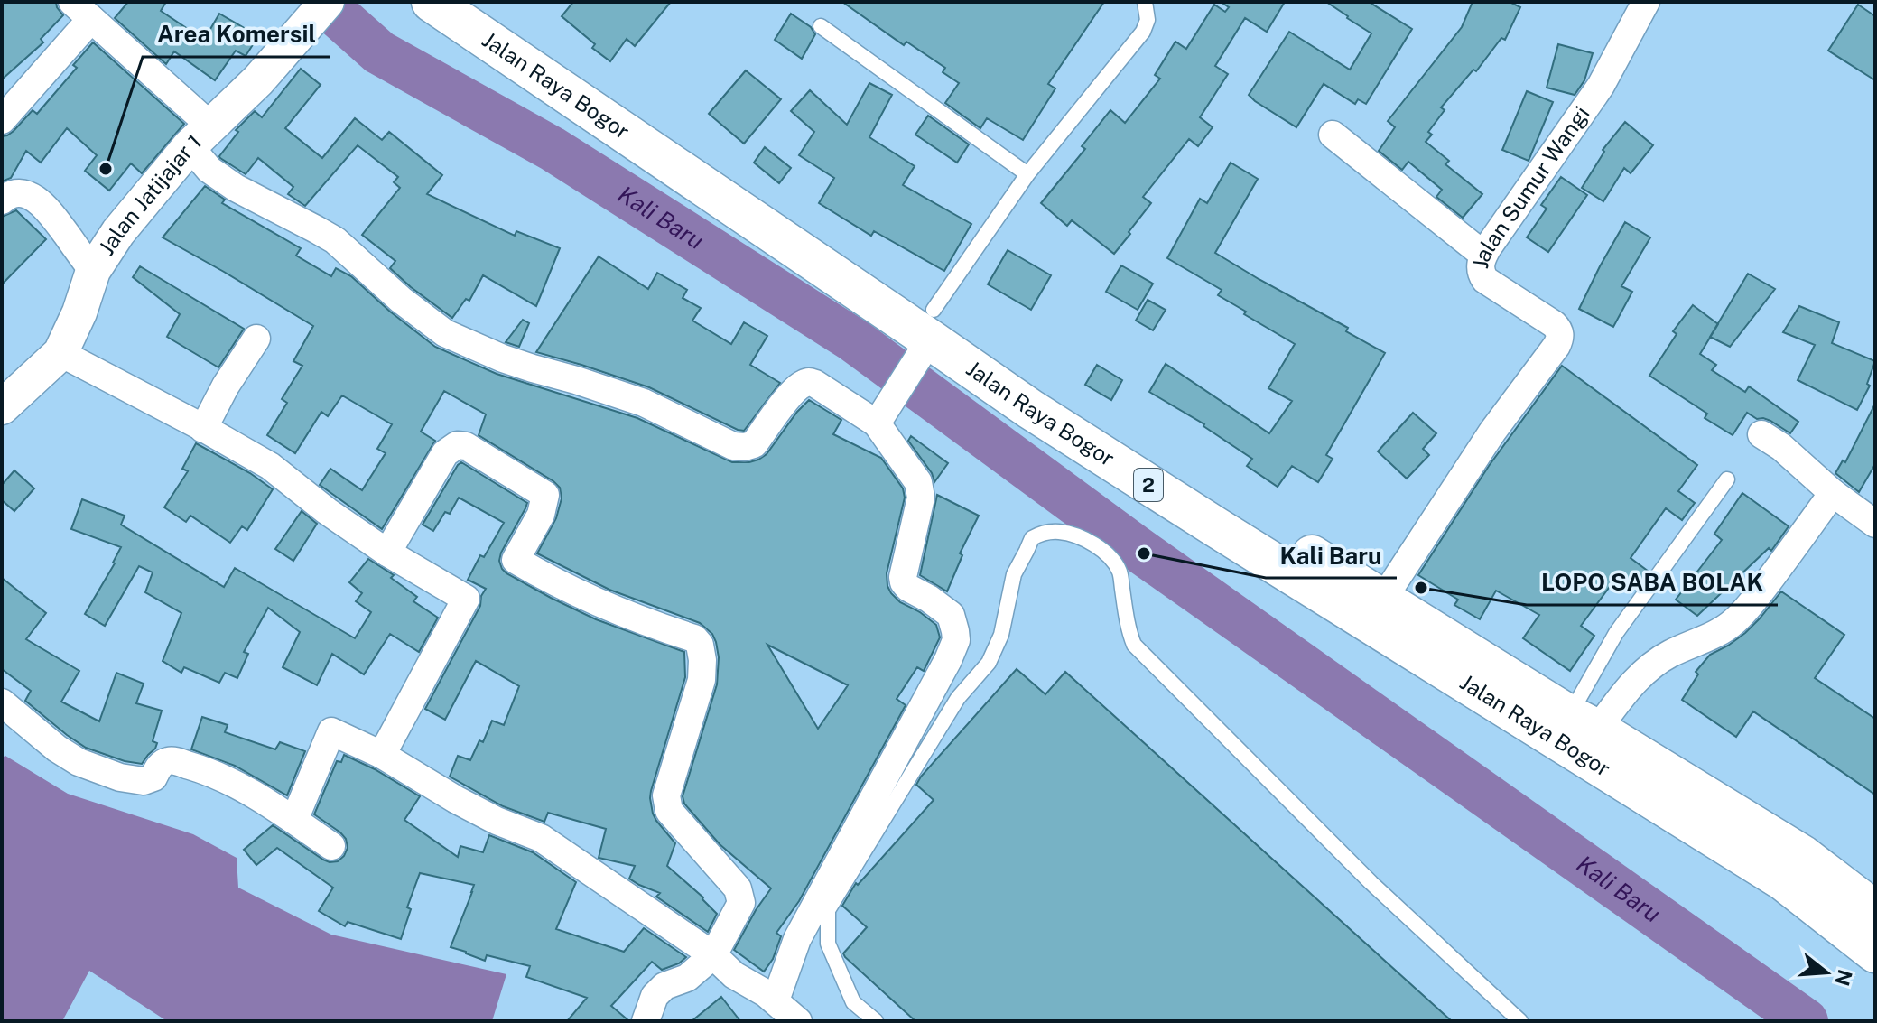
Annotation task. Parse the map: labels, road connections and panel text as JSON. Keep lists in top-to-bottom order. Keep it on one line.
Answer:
{"streets":{"highway":["Jalan Raya Bogor","2"],"street":["Jalan Sumur Wangi","Jalan Jatijajar 1"]},"crossings":[["Jalan Raya Bogor","Jalan Sumur Wangi"]],"water":["Kali Baru"],"places":["Area Komersil","Kali Baru","LOPO SABA BOLAK"],"north":"right"}
